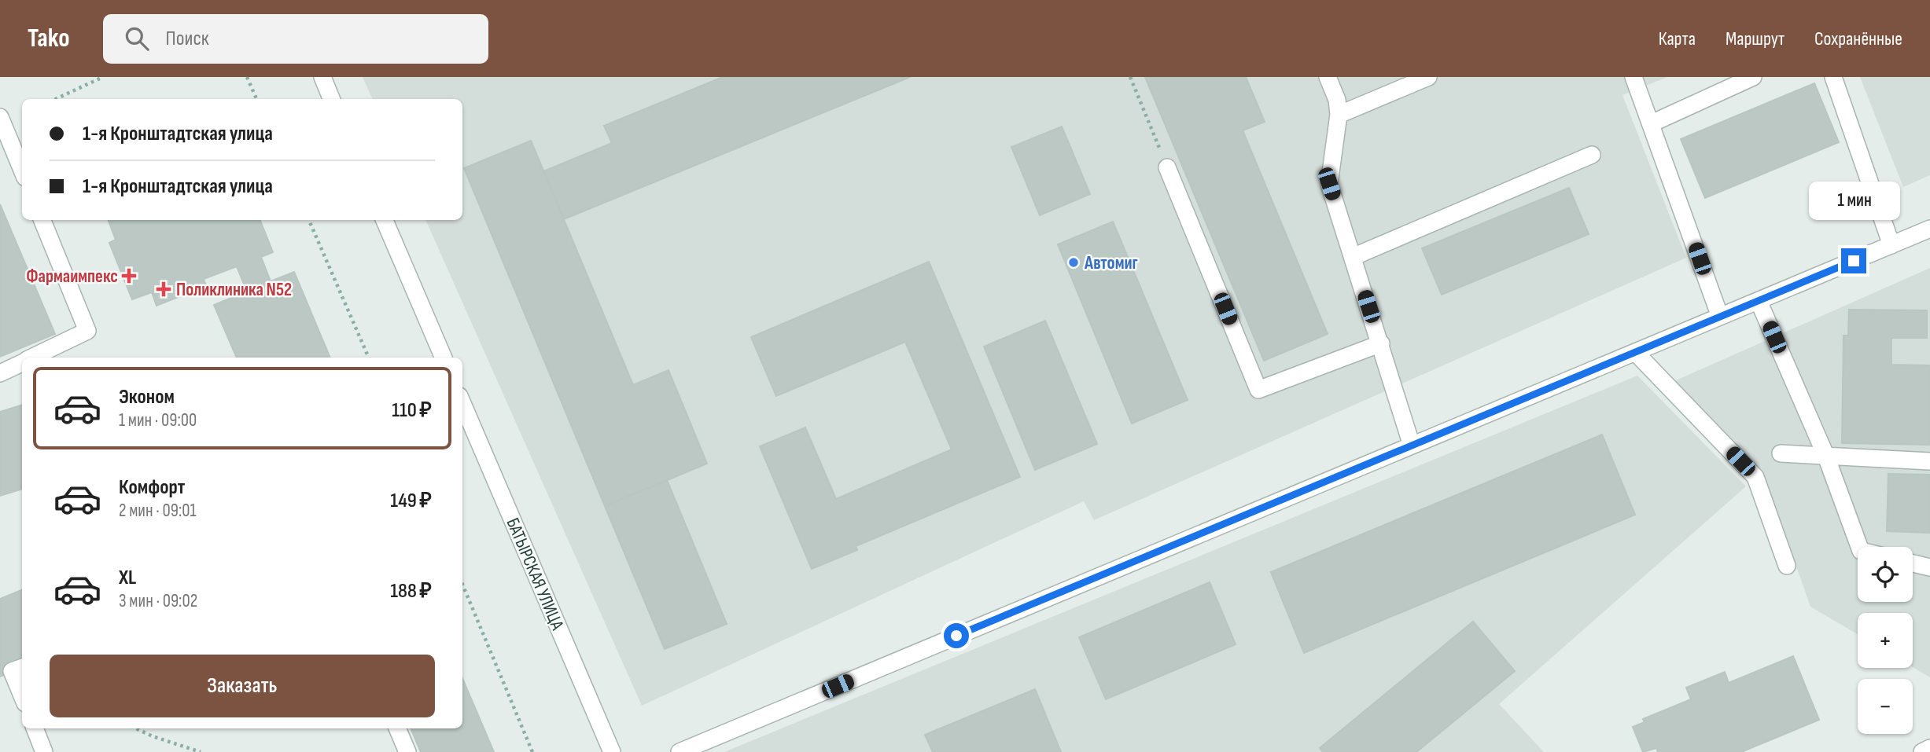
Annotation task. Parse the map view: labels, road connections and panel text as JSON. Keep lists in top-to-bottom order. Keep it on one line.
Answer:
{"streets":{"street":["БАТЫРСКАЯ УЛИЦА"]},"places":{"other":["Автомиг"],"health":["Фармаимпекс","Поликлиника N52"]},"page":{"header":"Tako","search":"Поиск","nav":["Карта","Маршрут","Сохранённые"],"banner":["1-я Кронштадтская улица","1-я Кронштадтская улица"],"bubble":"1 мин","list":[{"name":"Эконом","note":"1 мин · 09:00","value":"110 ₽"},{"name":"Комфорт","note":"2 мин · 09:01","value":"149 ₽"},{"name":"XL","note":"3 мин · 09:02","value":"188 ₽"}],"map_buttons":["+","−"],"buttons":"Заказать"}}
